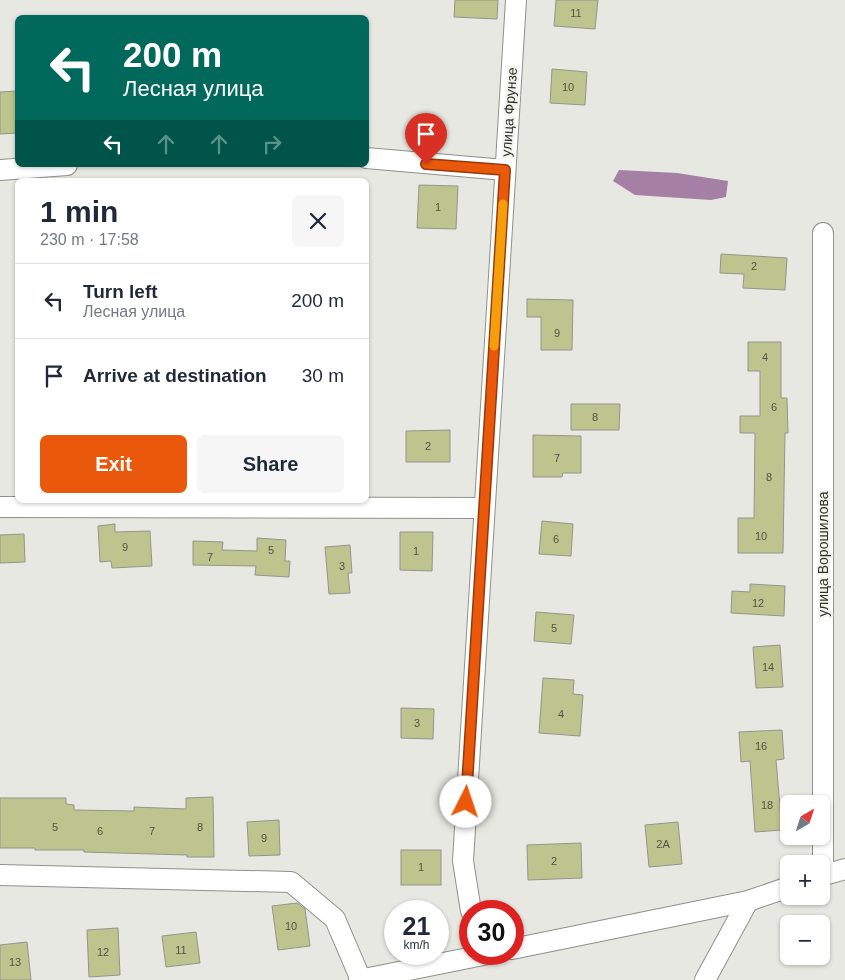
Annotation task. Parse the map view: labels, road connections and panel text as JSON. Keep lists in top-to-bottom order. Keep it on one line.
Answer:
{"streets":{"street":["улица Фрунзе","улица Ворошилова"]},"house_numbers":["11","10","1","2","9","4","6","8","2","7","8","10","6","9","5","1","7","3","12","5","14","4","3","16","18","5","8","6","7","9","2А","2","1","10","11","12","13"],"north":"top right","page":{"turn":["200 m","Лесная улица"],"heading":["1 min","230 m · 17:58"],"list":[{"name":"Turn left","note":"Лесная улица","value":"200 m"},{"name":"Arrive at destination","value":"30 m"}],"buttons":["Exit","Share"],"map_buttons":["+","−"],"speed":"21 km/h","limit":"30"}}
